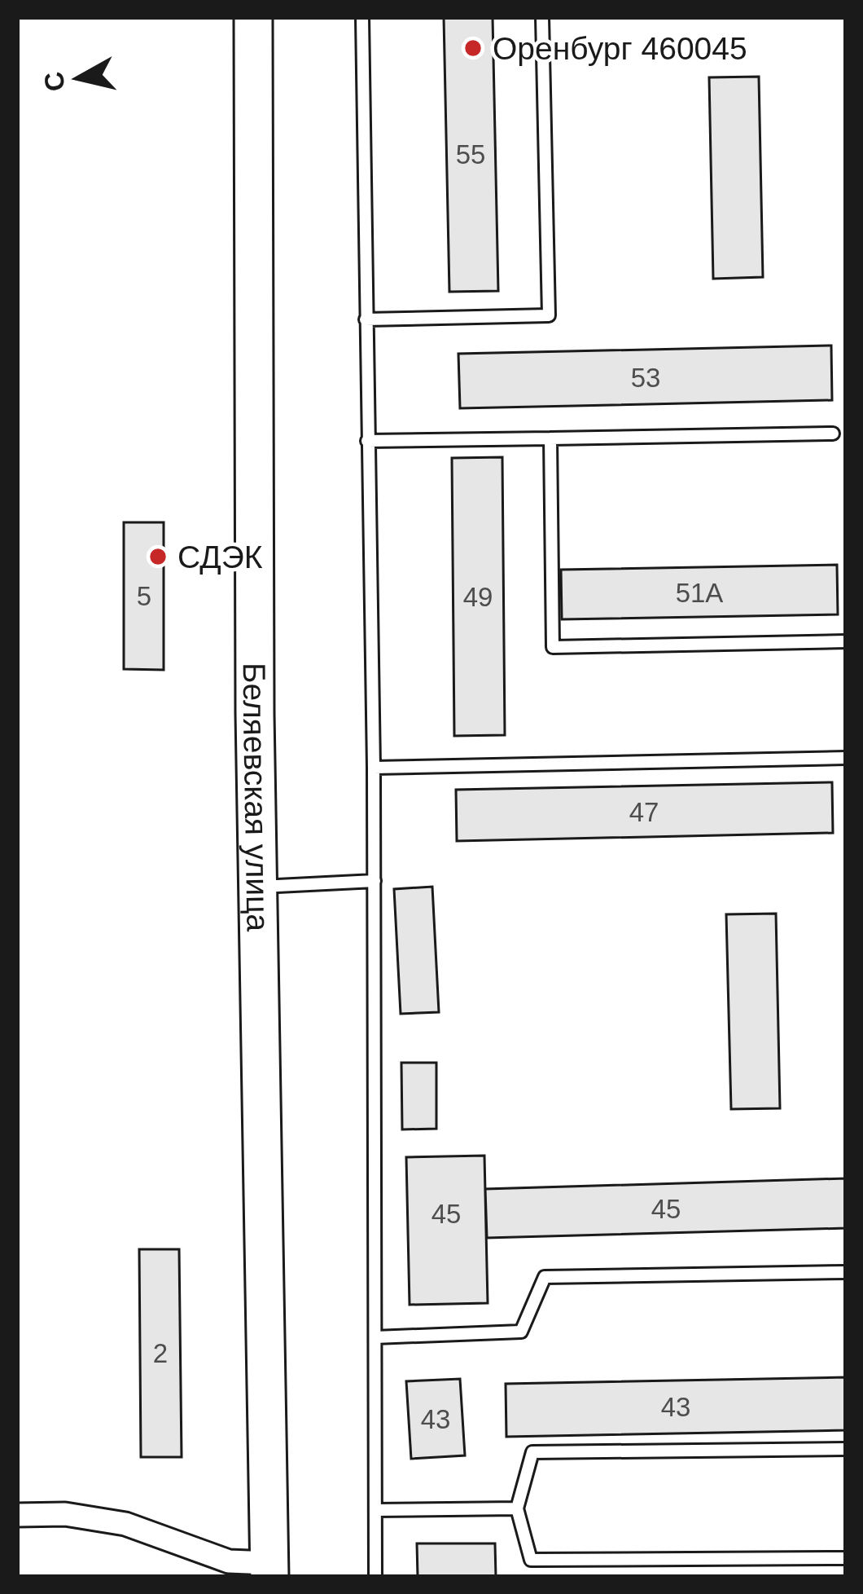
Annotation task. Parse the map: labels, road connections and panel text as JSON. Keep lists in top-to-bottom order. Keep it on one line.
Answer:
{"streets":{"main road":["Беляевская улица"]},"places":["Оренбург 460045","СДЭК"],"house_numbers":["55","53","51А","5","49","47","45","45","2","43","43"],"north":"left"}
